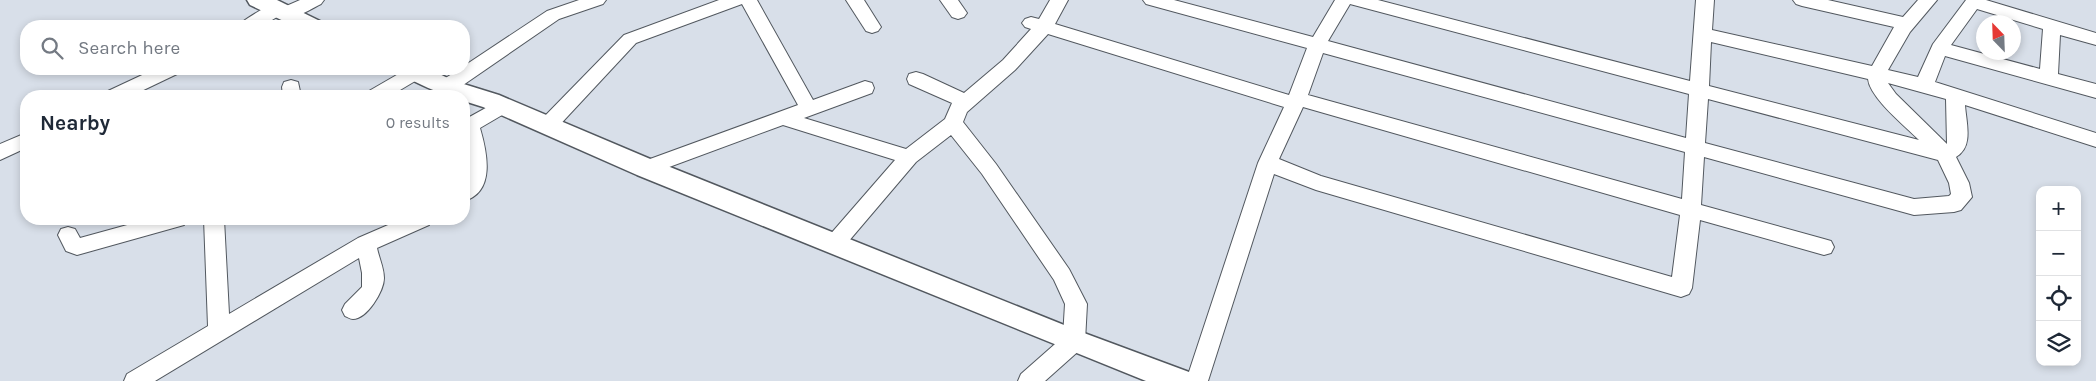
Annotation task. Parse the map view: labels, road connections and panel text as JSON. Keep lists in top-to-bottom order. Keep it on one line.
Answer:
{"north":"top left","page":{"search":"Search here","heading":["Nearby","0 results"],"map_buttons":["+","−"]}}
